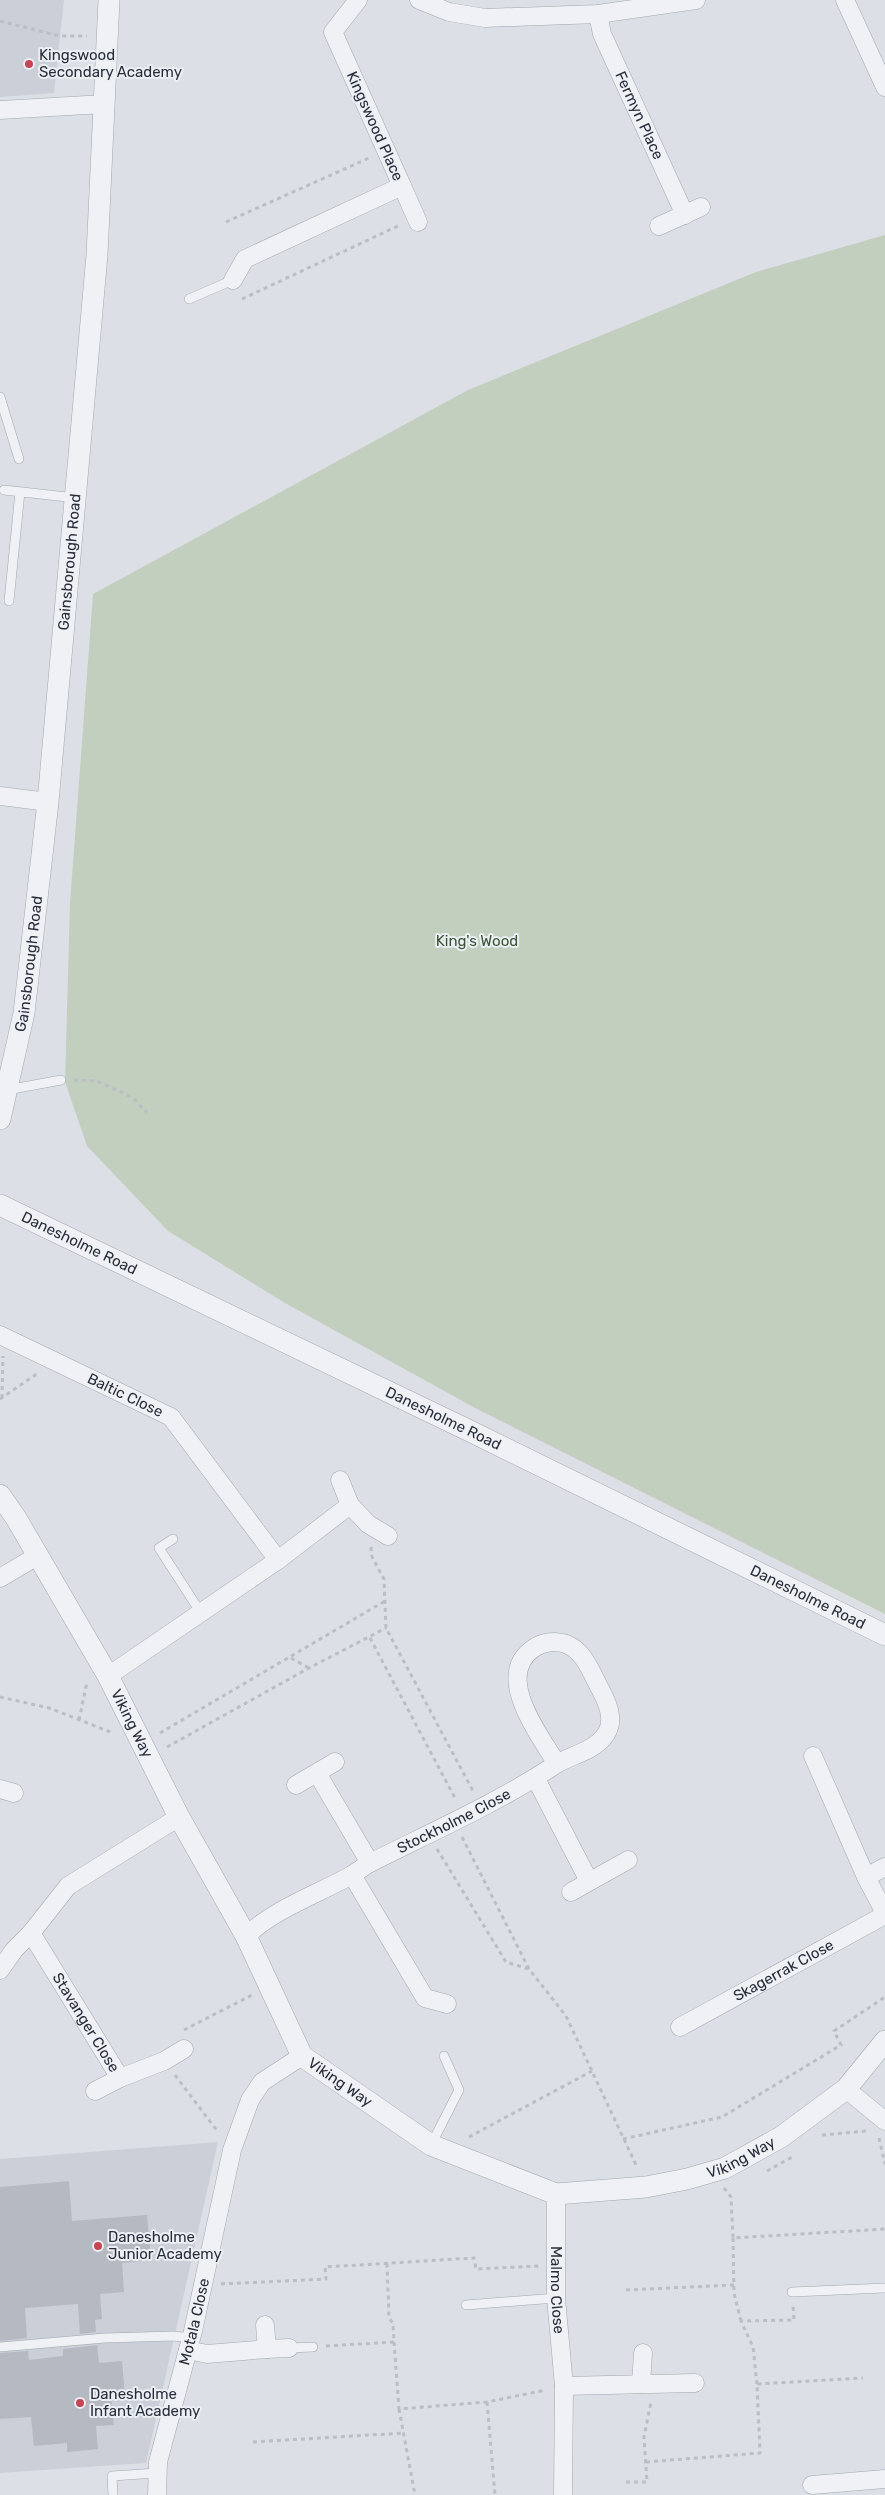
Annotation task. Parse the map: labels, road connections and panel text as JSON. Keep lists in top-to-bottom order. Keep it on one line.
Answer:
{"streets":{"street":["Fermyn Place","Kingswood Place","Gainsborough Road","Danesholme Road","Baltic Close","Viking Way","Stockholme Close","Skagerrak Close","Stavanger Close","Malmo Close","Motala Close"]},"crossings":[["Viking Way","Stockholme Close"],["Viking Way","Malmo Close"],["Viking Way","Motala Close"]],"parks":["King's Wood"],"places":["Kingswood Secondary Academy","Danesholme Junior Academy","Danesholme Infant Academy"]}
